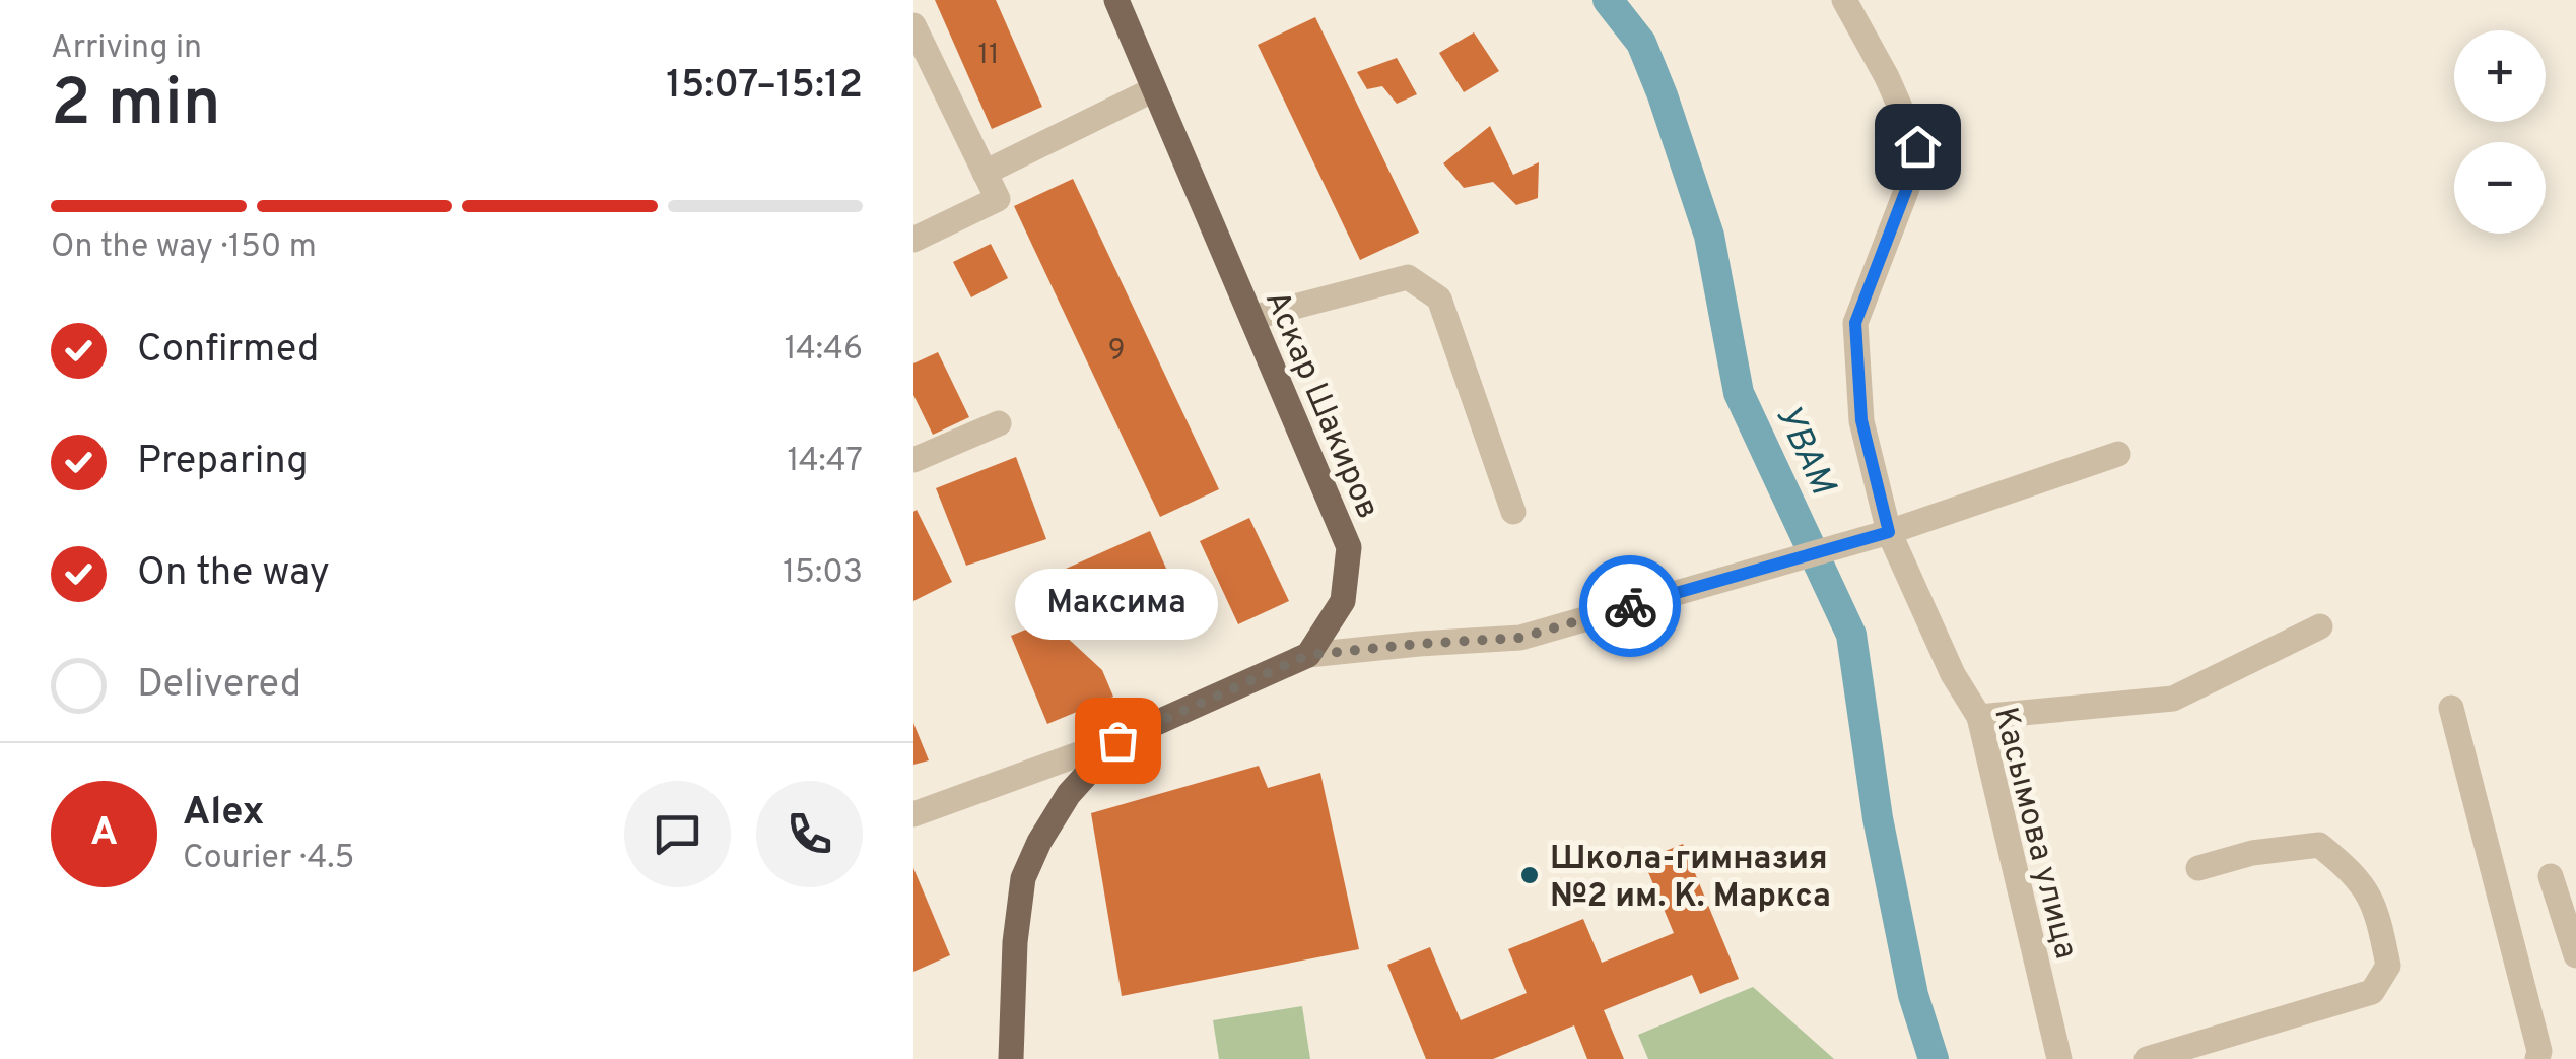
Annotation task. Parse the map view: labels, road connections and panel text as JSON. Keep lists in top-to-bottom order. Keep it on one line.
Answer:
{"streets":{"main road":["Аскар Шакиров"],"street":["Касымова улица"]},"water":["УВАМ"],"places":["Максима","Школа-гимназия №2 им. К. Маркса"],"house_numbers":["11","9"],"page":{"heading":["2 min","Arriving in","15:07–15:12"],"panel":["Alex","Courier · 4.5"],"map_buttons":["+","−"],"bar":"On the way · 150 m","list":[["Confirmed","14:46"],["Preparing","14:47"],["On the way","15:03"],"Delivered"],"bubble":"Максима","round":"A"}}
